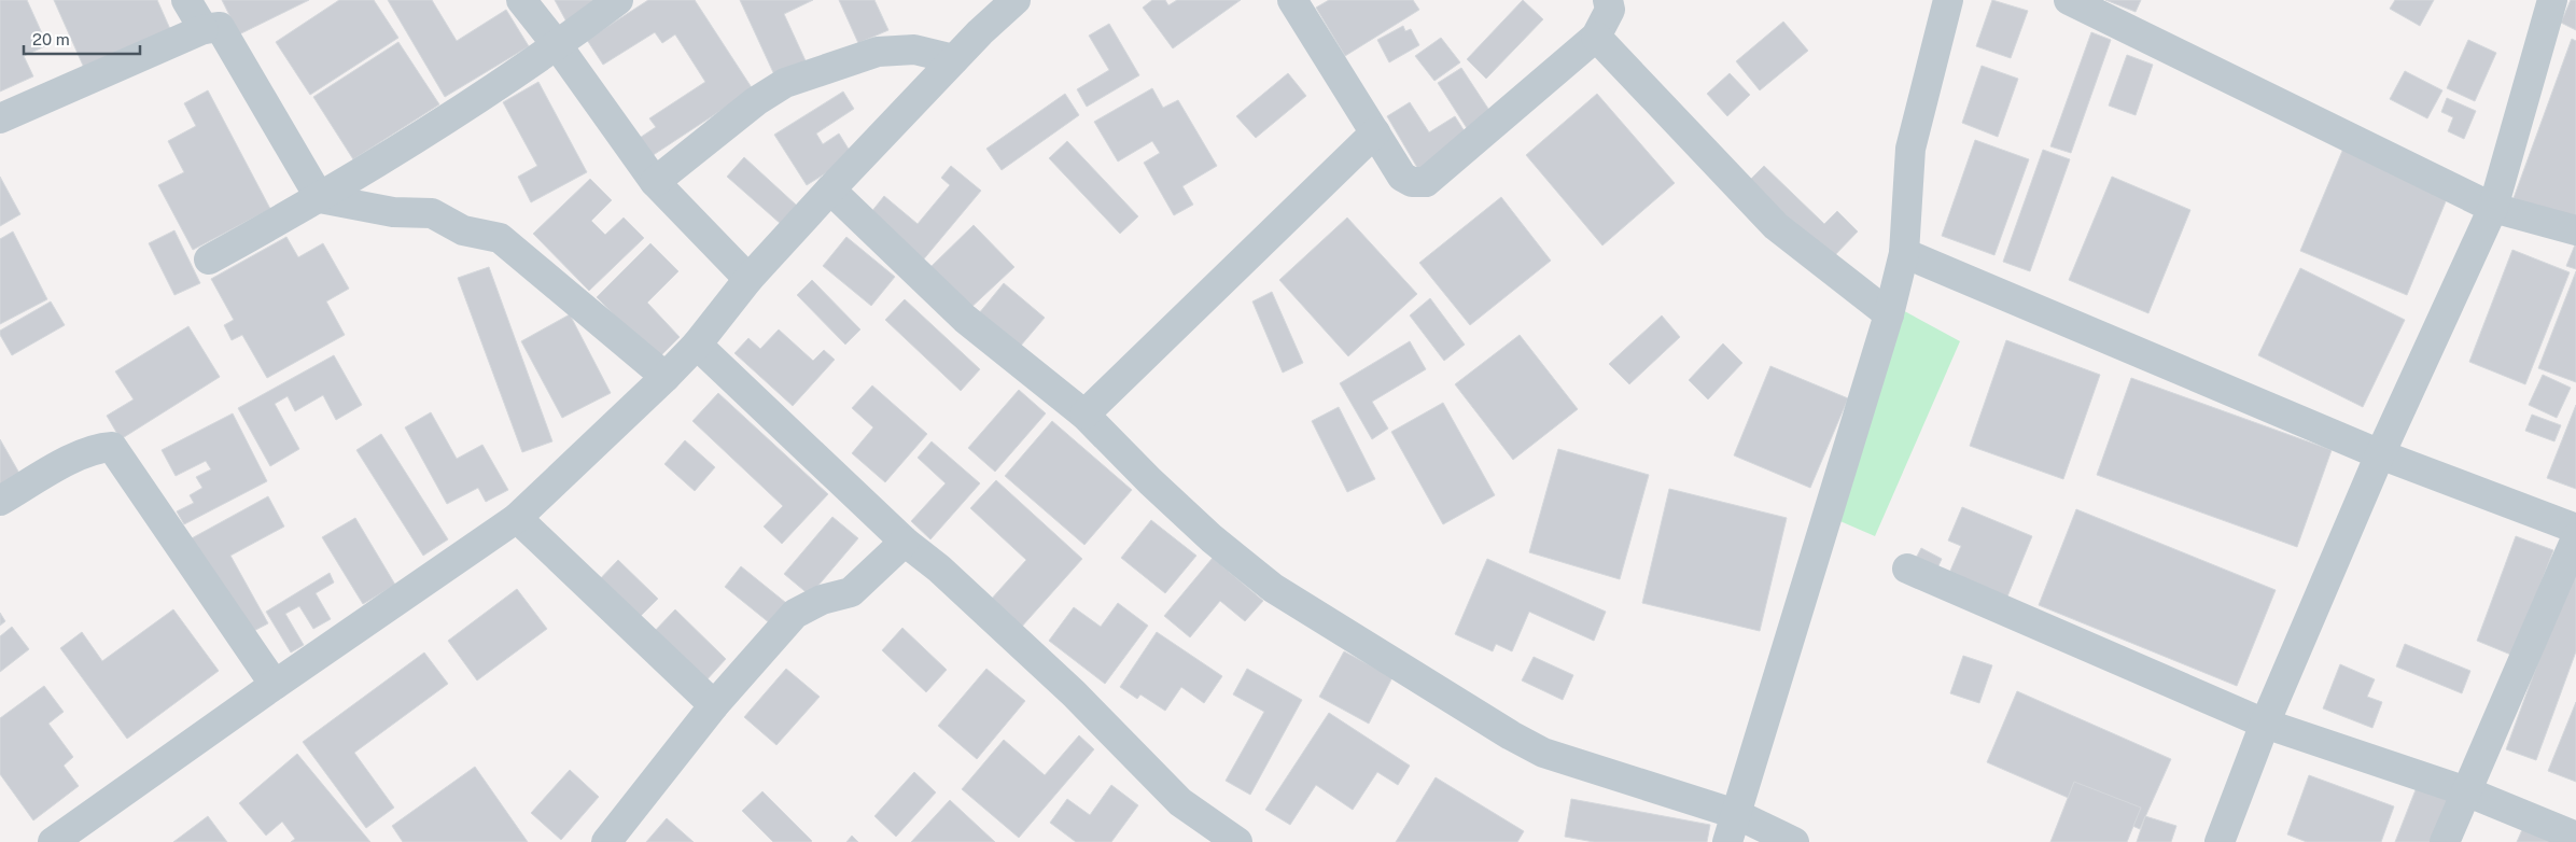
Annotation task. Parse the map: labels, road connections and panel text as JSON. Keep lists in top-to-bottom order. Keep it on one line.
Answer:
{"scale_bar":"20 m"}
